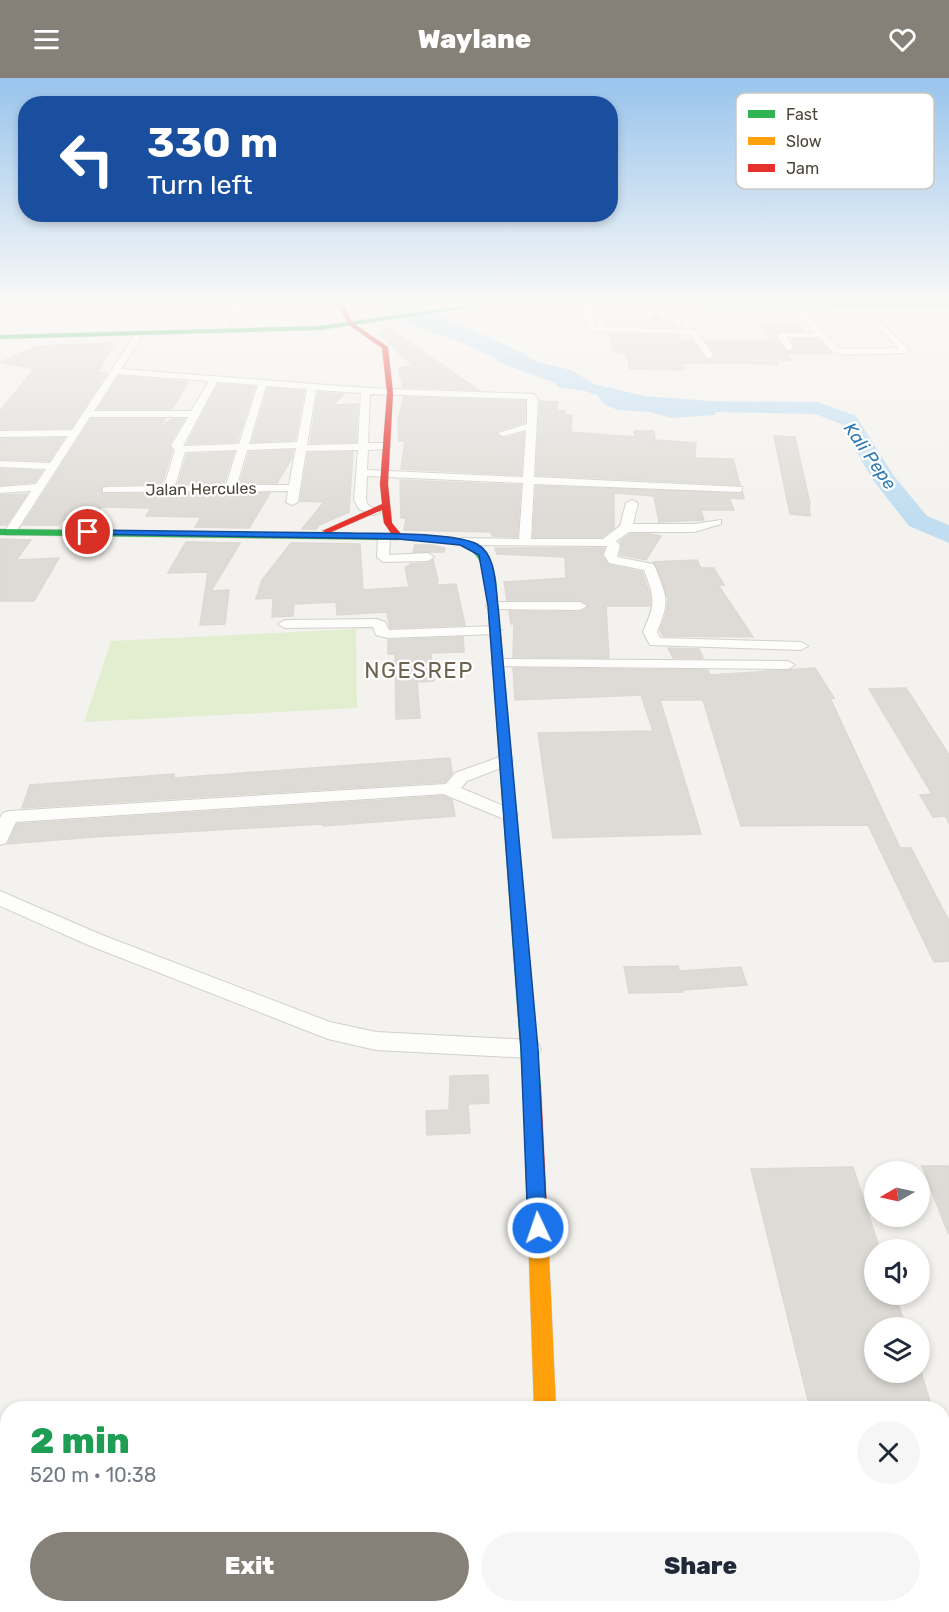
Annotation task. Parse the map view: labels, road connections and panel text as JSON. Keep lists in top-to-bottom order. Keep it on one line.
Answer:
{"streets":{"street":["Jalan Hercules"]},"districts":["NGESREP"],"water":["Kali Pepe"],"legend":["Fast","Slow","Jam"],"north":"left","page":{"header":"Waylane","turn":["330 m","Turn left"],"heading":["2 min","520 m · 10:38"],"buttons":["Exit","Share"]}}
